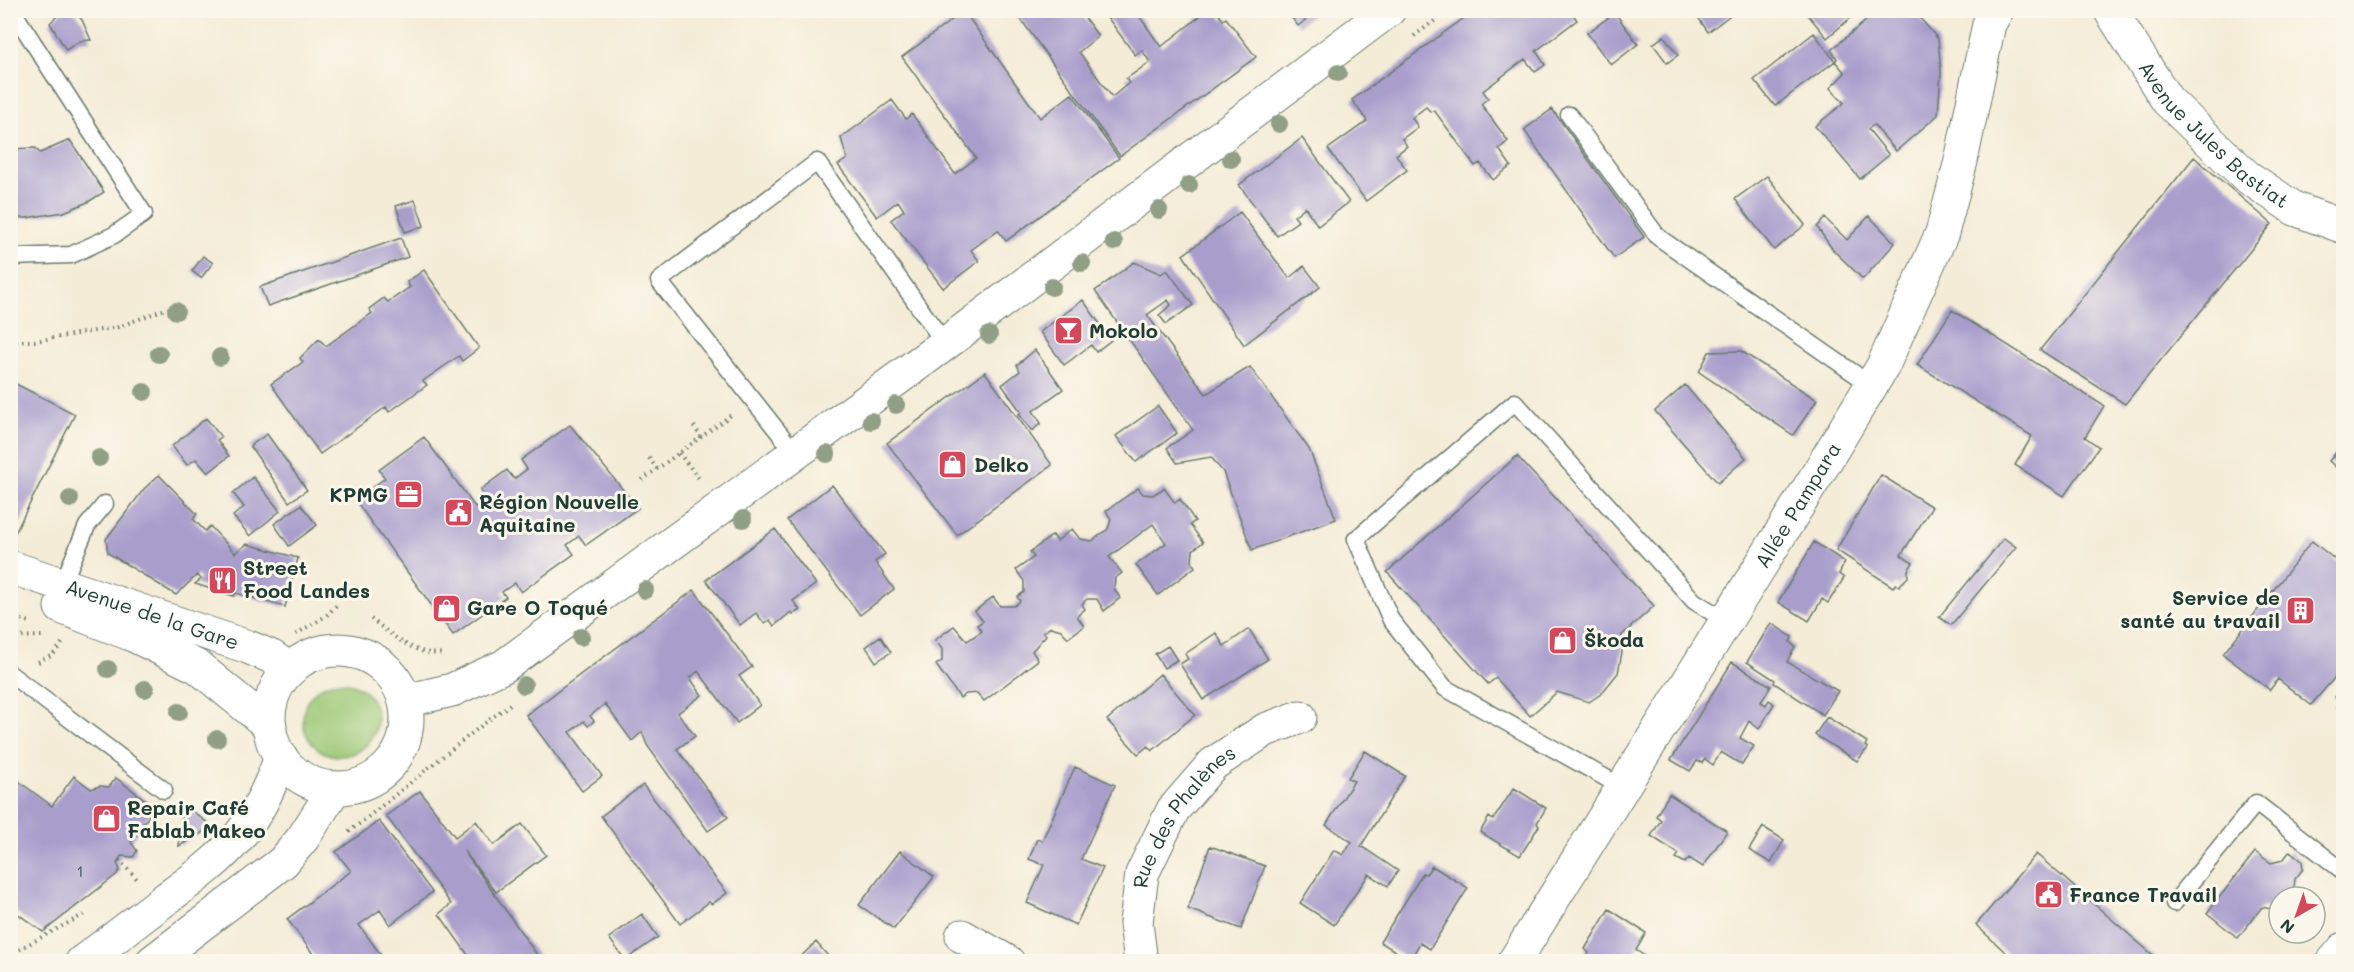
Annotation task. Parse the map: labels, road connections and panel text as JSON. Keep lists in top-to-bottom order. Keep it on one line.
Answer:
{"streets":{"main road":["Avenue Jules Bastiat","Allée Pampara","Avenue de la Gare","Rue des Phalènes"]},"places":{"bar":["Mokolo"],"shop":["Delko","Gare O Toqué","Škoda","Repair Café Fablab Makeo"],"office":["KPMG"],"public building":["Région Nouvelle Aquitaine","France Travail"],"restaurant":["Street Food Landes"],"building":["Service de santé au travail"]},"house_numbers":["1"],"north":"bottom left"}
